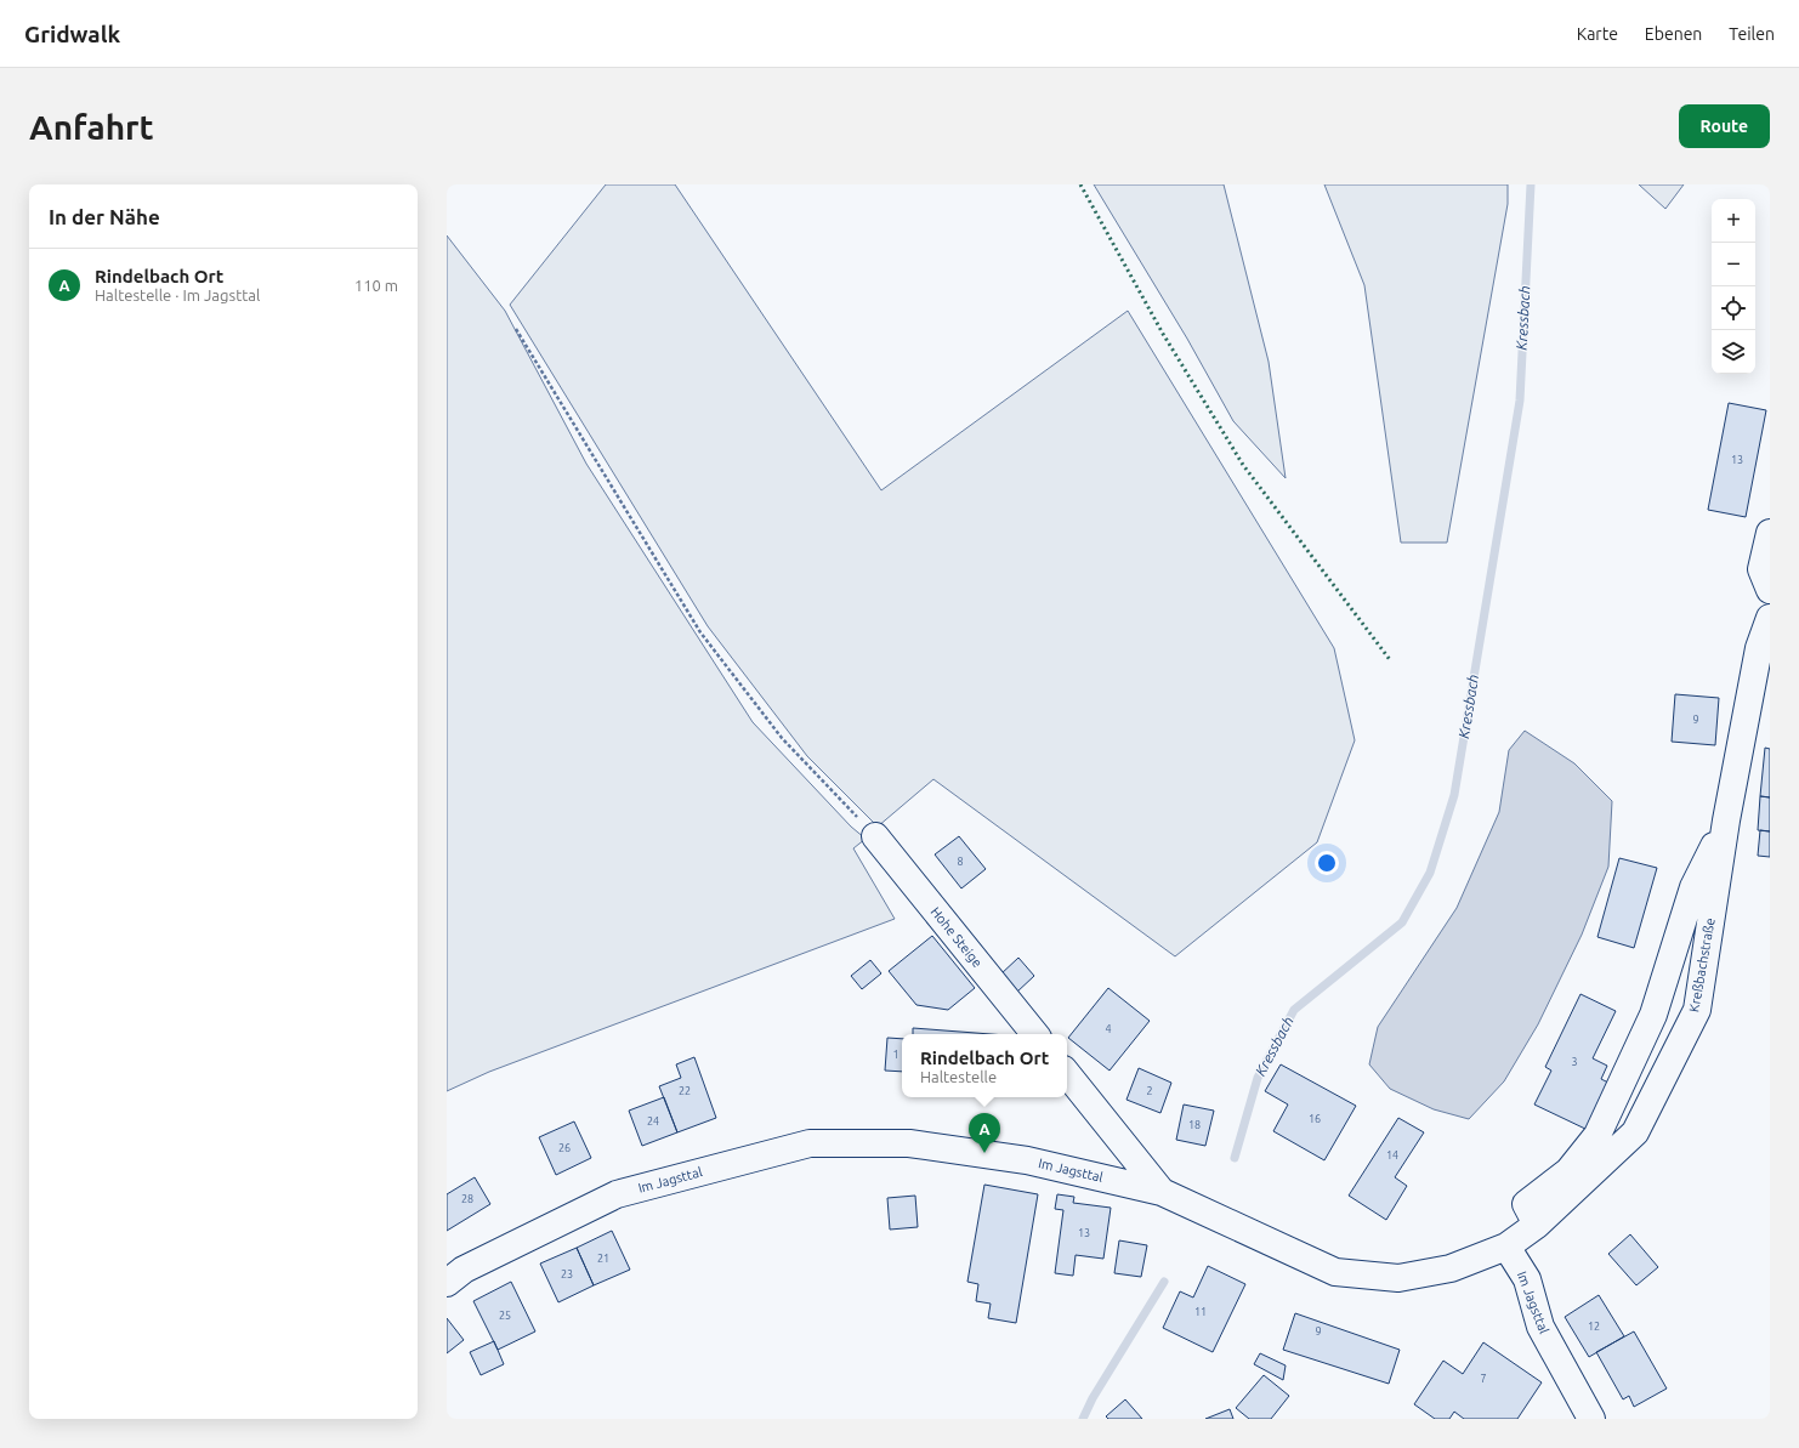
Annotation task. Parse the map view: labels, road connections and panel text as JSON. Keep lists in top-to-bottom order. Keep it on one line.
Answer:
{"streets":{"street":["Hohe Steige","Kreßbachstraße","Im Jagsttal"]},"crossings":[["Kreßbachstraße","Im Jagsttal"]],"water":["Kressbach"],"house_numbers":["13","9","8","4","1","3","22","2","16","24","18","26","14","28","13","21","23","11","25","12","9","7"],"page":{"header":"Gridwalk","nav":["Karte","Ebenen","Teilen"],"buttons":"Route","title":"Anfahrt","heading":"In der Nähe","map_buttons":["+","−"],"list":[{"mark":"A","name":"Rindelbach Ort","note":"Haltestelle · Im Jagsttal","value":"110 m"}],"popup":["Rindelbach Ort","Haltestelle"],"pins":"A"}}
